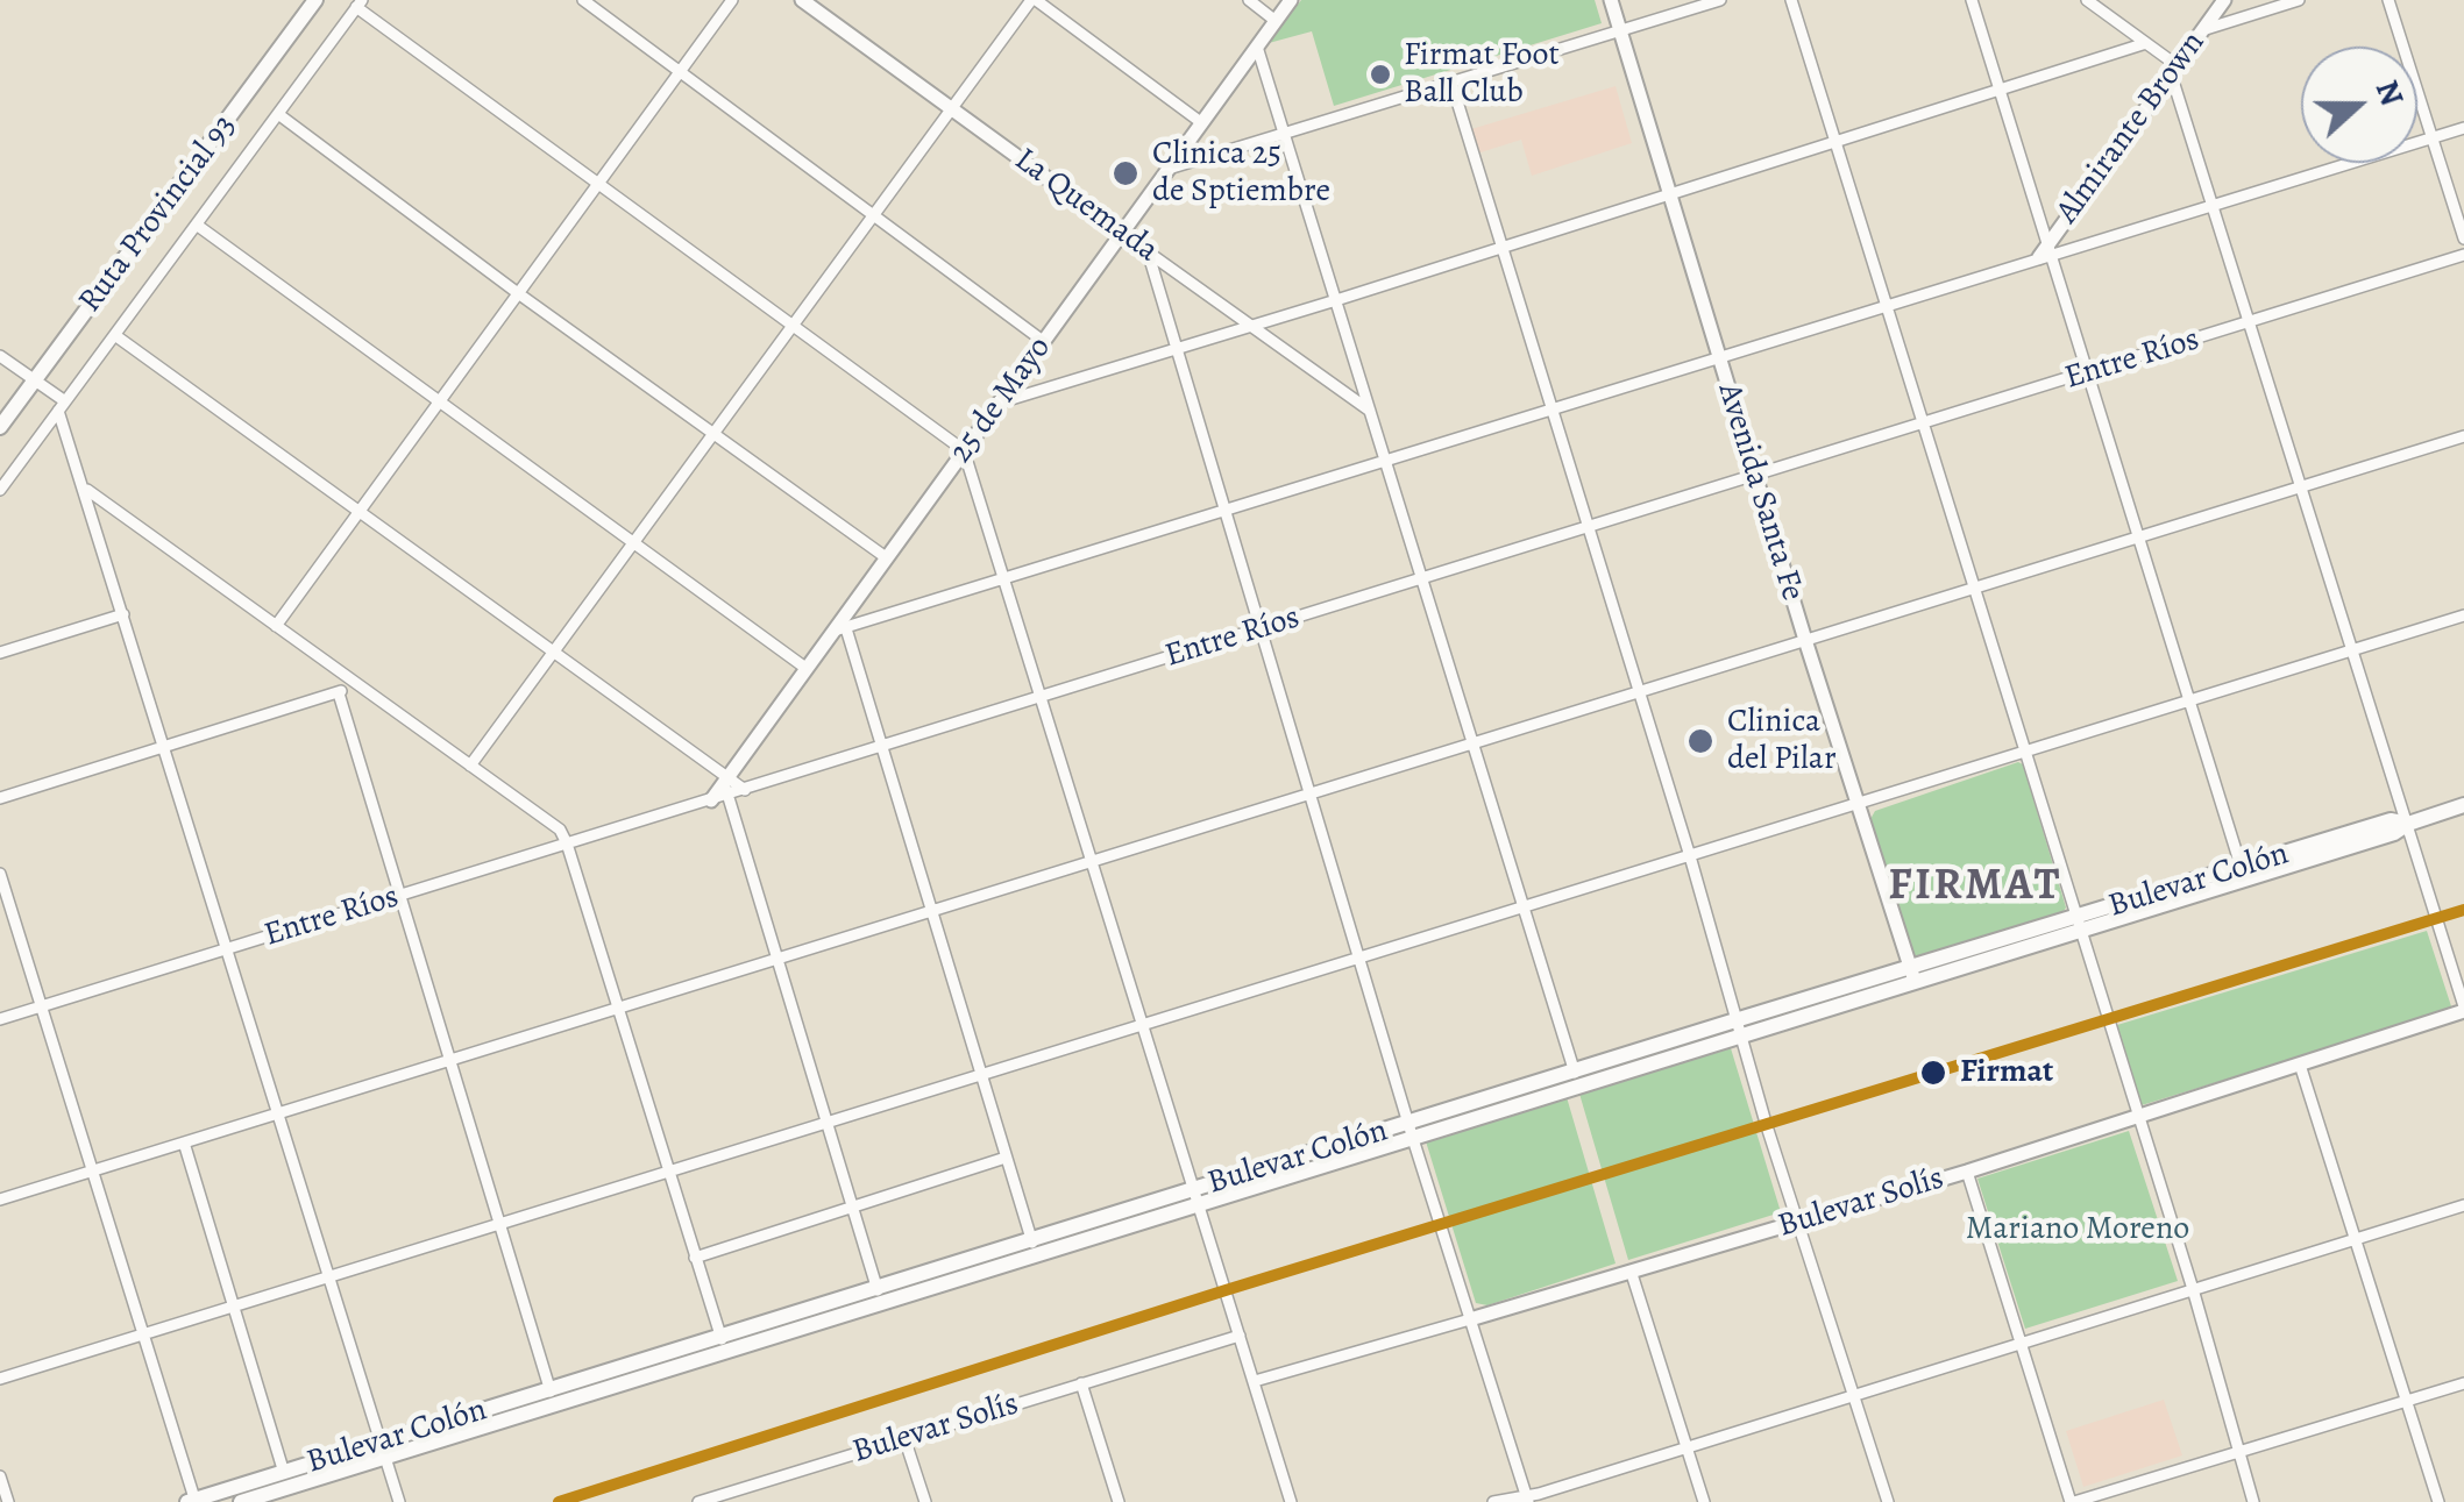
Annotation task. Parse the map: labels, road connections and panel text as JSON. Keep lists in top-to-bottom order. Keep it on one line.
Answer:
{"streets":{"main road":["Ruta Provincial 93","Bulevar Colón"],"street":["Almirante Brown","La Quemada","Entre Ríos","25 de Mayo","Avenida Santa Fe","Bulevar Solís"]},"crossings":[["La Quemada","25 de Mayo"],["Entre Ríos","25 de Mayo"],["Entre Ríos","Avenida Santa Fe"],["Avenida Santa Fe","Bulevar Colón"]],"districts":["FIRMAT"],"parks":["Mariano Moreno"],"places":["Firmat Foot Ball Club","Clinica 25 de Sptiembre","Clinica del Pilar","Firmat"],"north":"right"}
